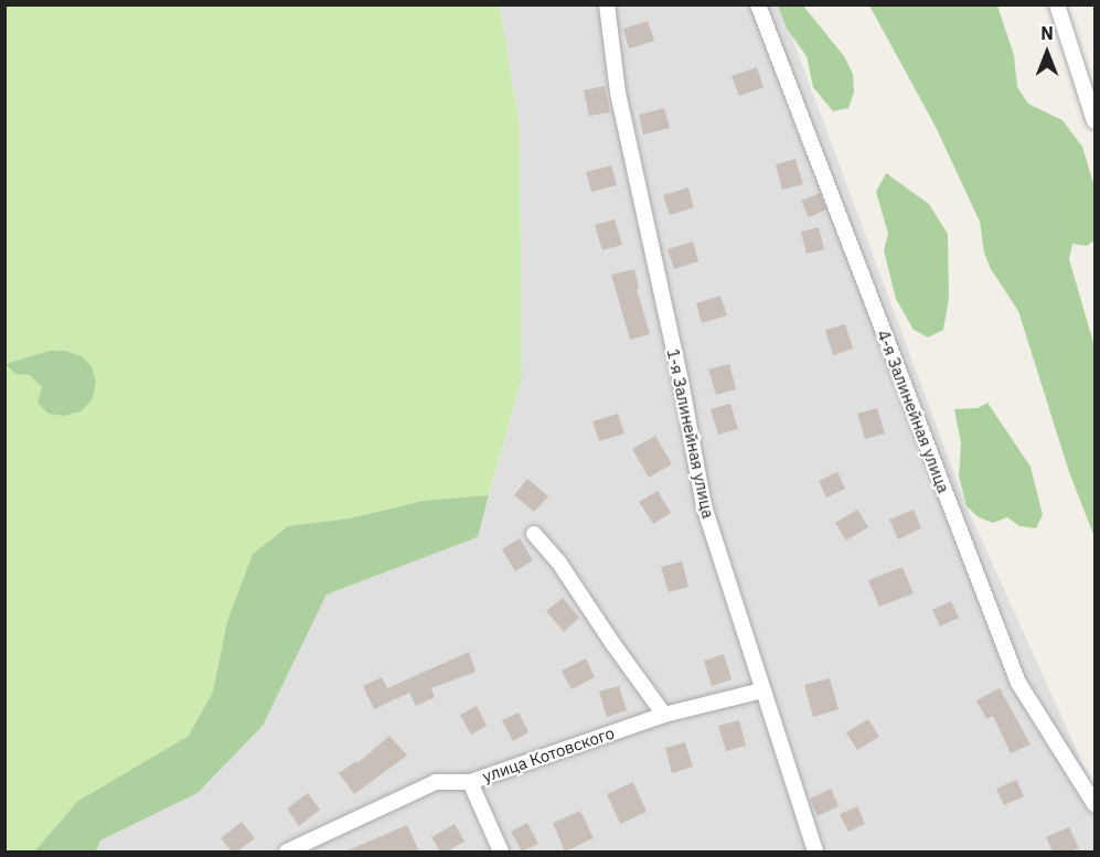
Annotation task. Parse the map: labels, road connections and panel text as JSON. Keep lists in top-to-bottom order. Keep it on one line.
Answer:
{"streets":{"street":["4-я Залинейная улица","1-я Залинейная улица","улица Котовского"]},"crossings":[["1-я Залинейная улица","улица Котовского"]],"north":"top"}
